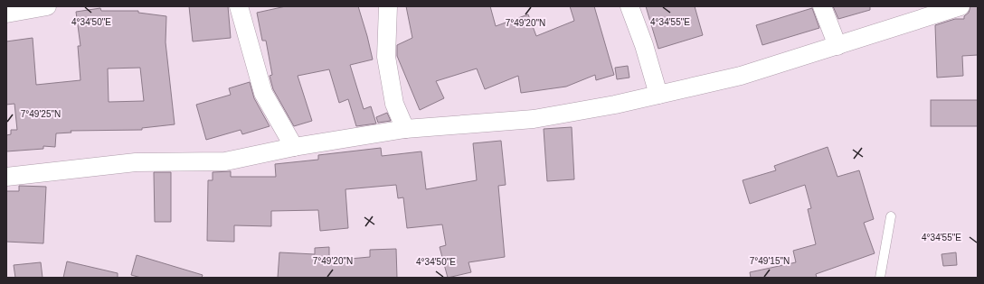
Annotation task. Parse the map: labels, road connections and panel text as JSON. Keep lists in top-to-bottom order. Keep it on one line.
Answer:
{"coordinates":["4°34'50\"E","4°34'55\"E","7°49'20\"N","7°49'25\"N","7°49'15\"N"]}
